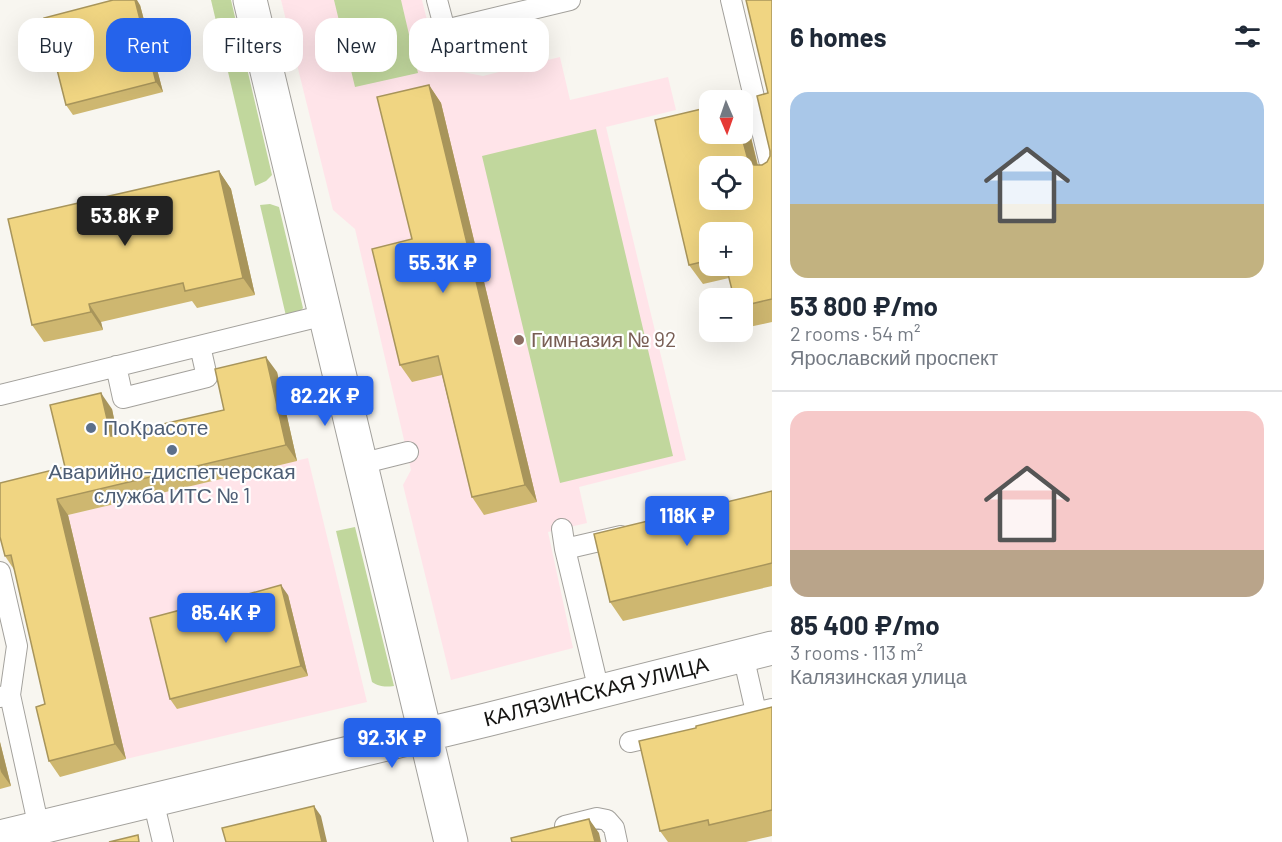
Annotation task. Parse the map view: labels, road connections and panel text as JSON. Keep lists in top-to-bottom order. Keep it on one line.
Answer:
{"streets":{"street":["КАЛЯЗИНСКАЯ УЛИЦА"]},"places":["Гимназия № 92","ПоКрасоте","Аварийно-диспетчерская служба ИТС № 1"],"north":"bottom","page":{"heading":"6 homes","chip":["Buy","Rent","Filters","New","Apartment"],"list":[{"name":"53 800 ₽/mo","note":"2 rooms · 54 m² · Ярославский проспект"},{"name":"85 400 ₽/mo","note":"3 rooms · 113 m² · Калязинская улица"}],"map_buttons":["+","−"],"price":["53.8K ₽","55.3K ₽","82.2K ₽","118K ₽","85.4K ₽","92.3K ₽"]}}
